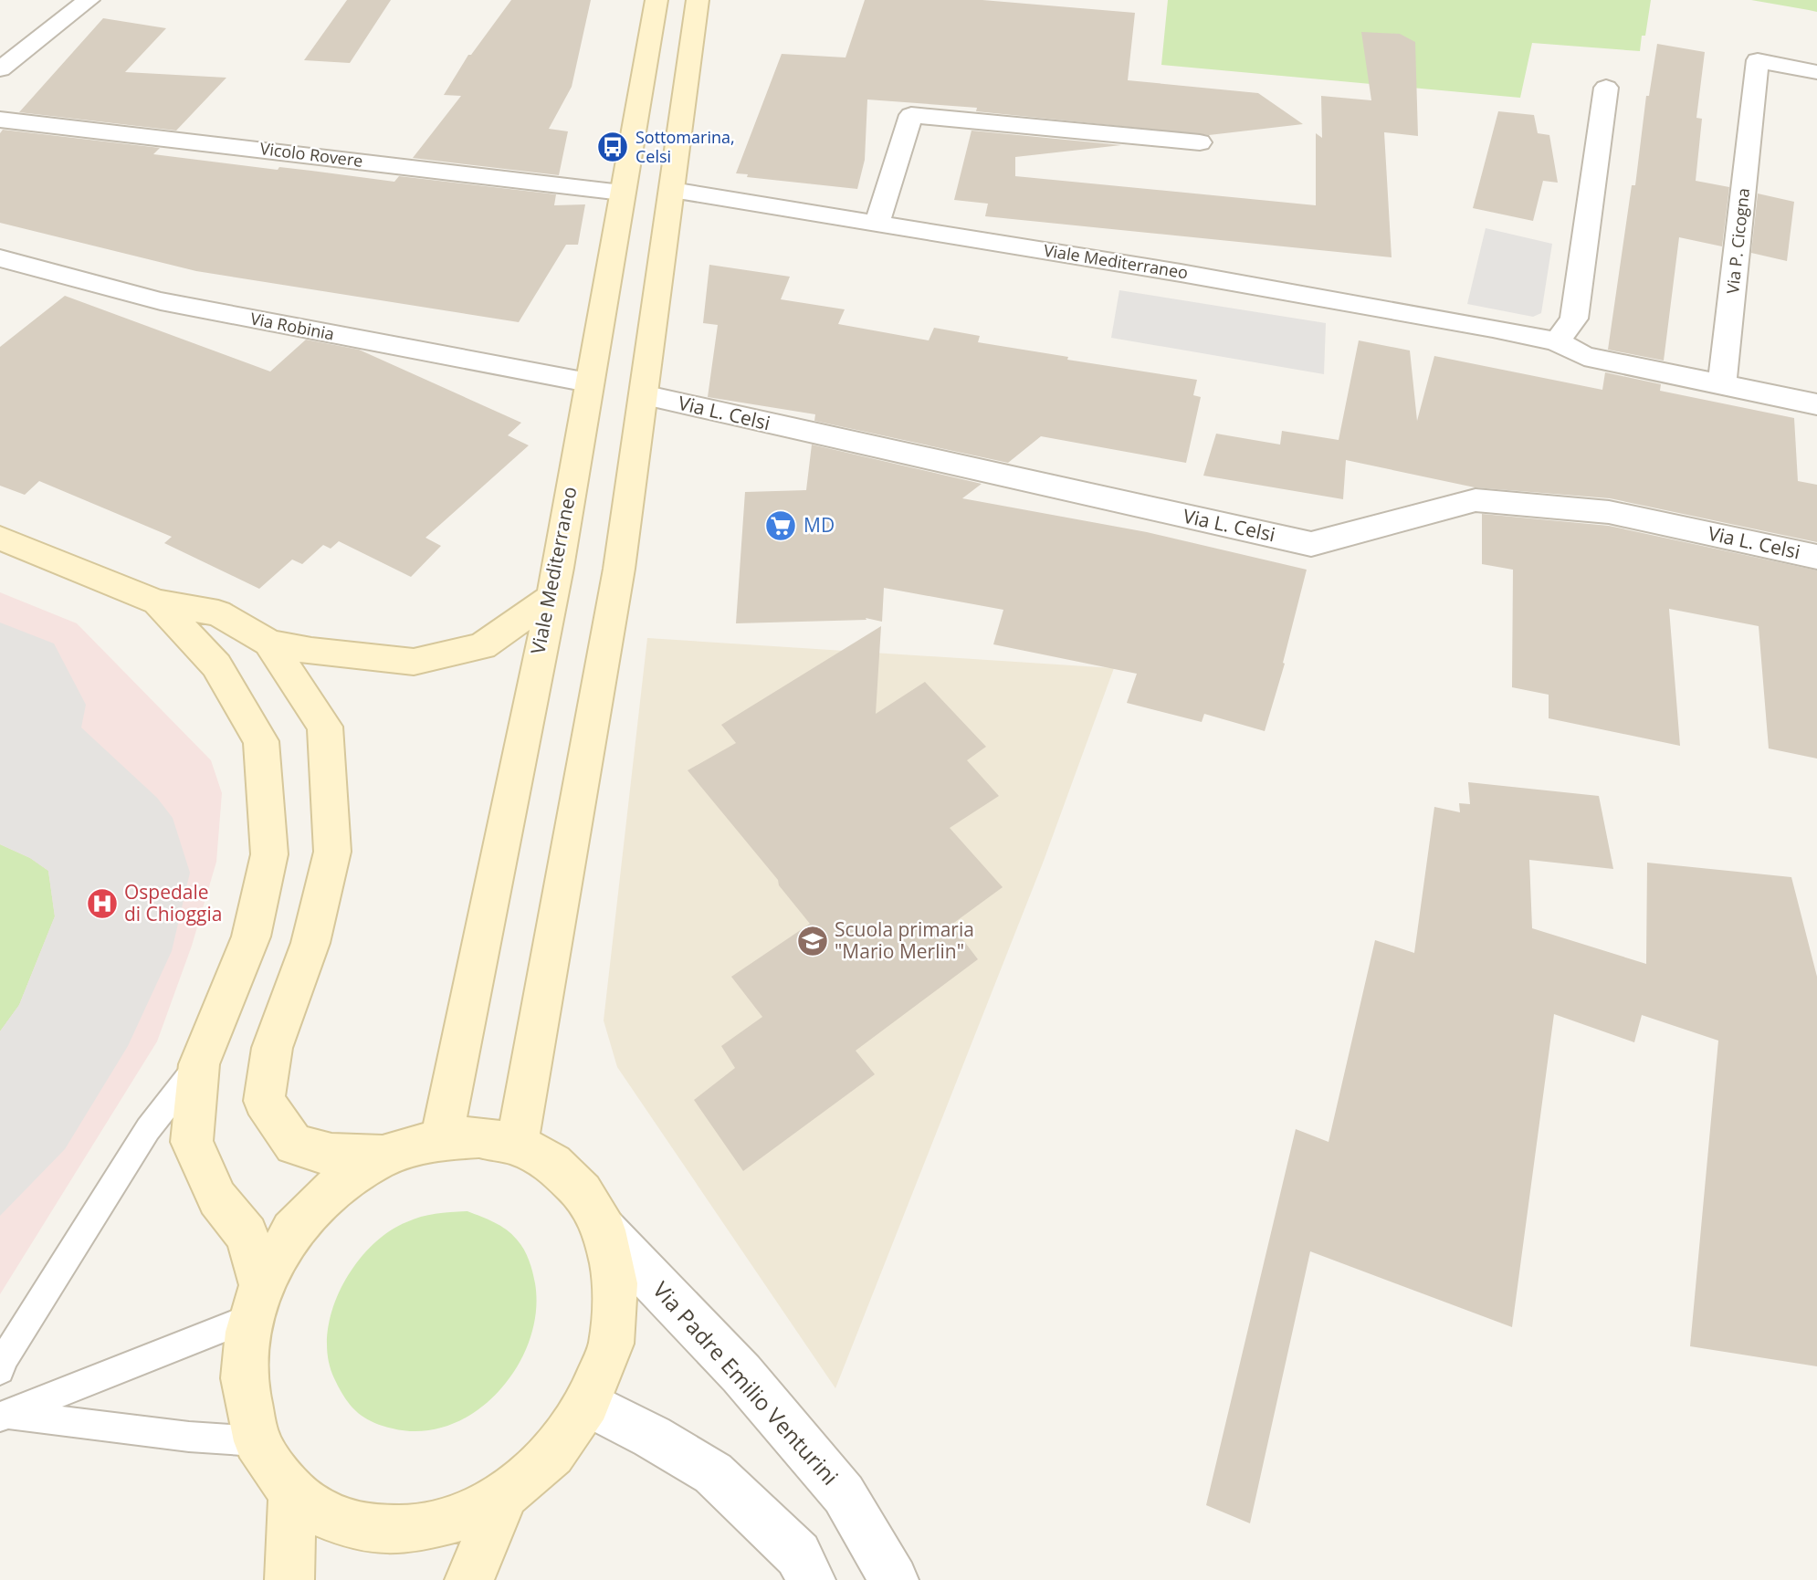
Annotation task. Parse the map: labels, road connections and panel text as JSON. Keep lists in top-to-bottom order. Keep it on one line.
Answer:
{"streets":{"street":["Vicolo Rovere","Via P. Cicogna","Viale Mediterraneo","Via Robinia","Via L. Celsi","Via Padre Emilio Venturini"]},"crossings":[["Vicolo Rovere","Viale Mediterraneo"],["Via P. Cicogna","Viale Mediterraneo"],["Viale Mediterraneo","Via Robinia"]],"places":{"bus stop":["Sottomarina, Celsi"],"supermarket":["MD"],"hospital":["Ospedale di Chioggia"],"school or university":["Scuola primaria \"Mario Merlin\""]}}
